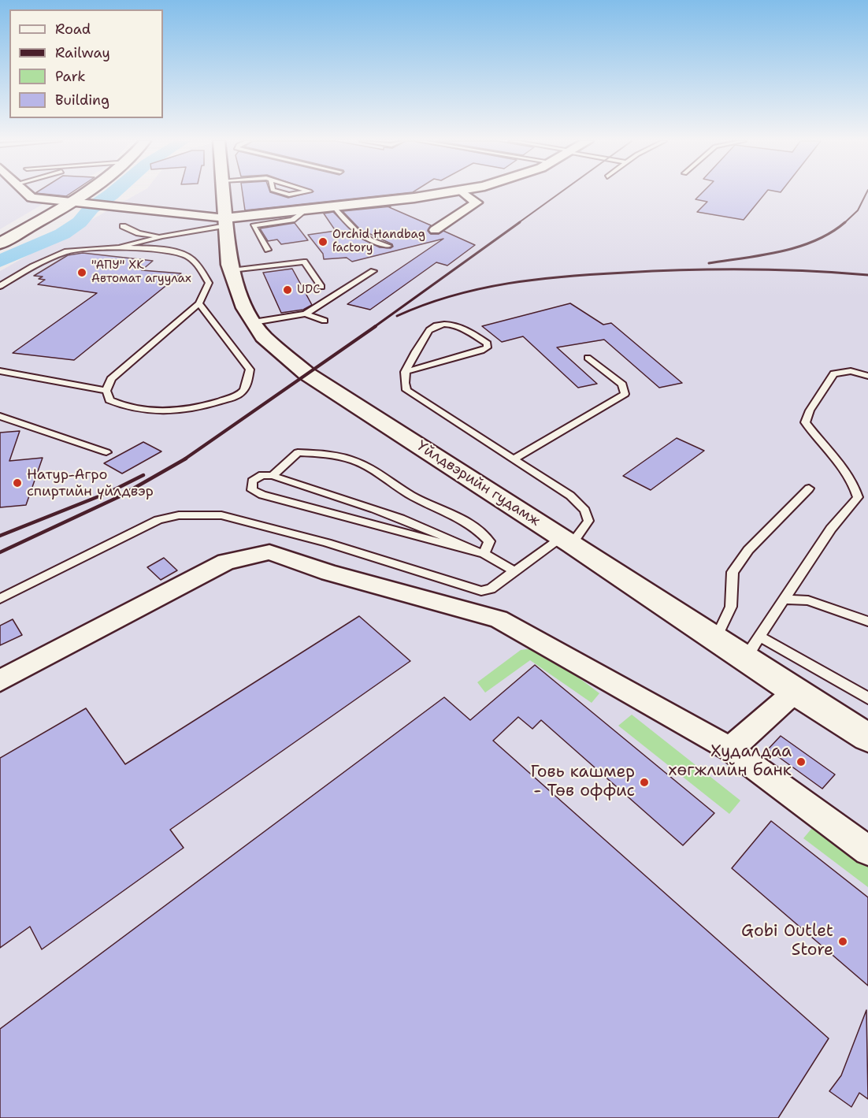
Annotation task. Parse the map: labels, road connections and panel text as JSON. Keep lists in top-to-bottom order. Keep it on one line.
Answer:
{"streets":{"main road":["Yйлдвэрийн гудамж"]},"places":["Orchid Handbag factory","\"АПУ\" ХК Автомат агуулах","UDC","Натур-Агро спиртийн үйлдвэр","Худалдаа хөгжлийн банк","Говь кашмер - Төв оффис","Gobi Outlet Store"],"legend":["Road","Railway","Park","Building"]}
